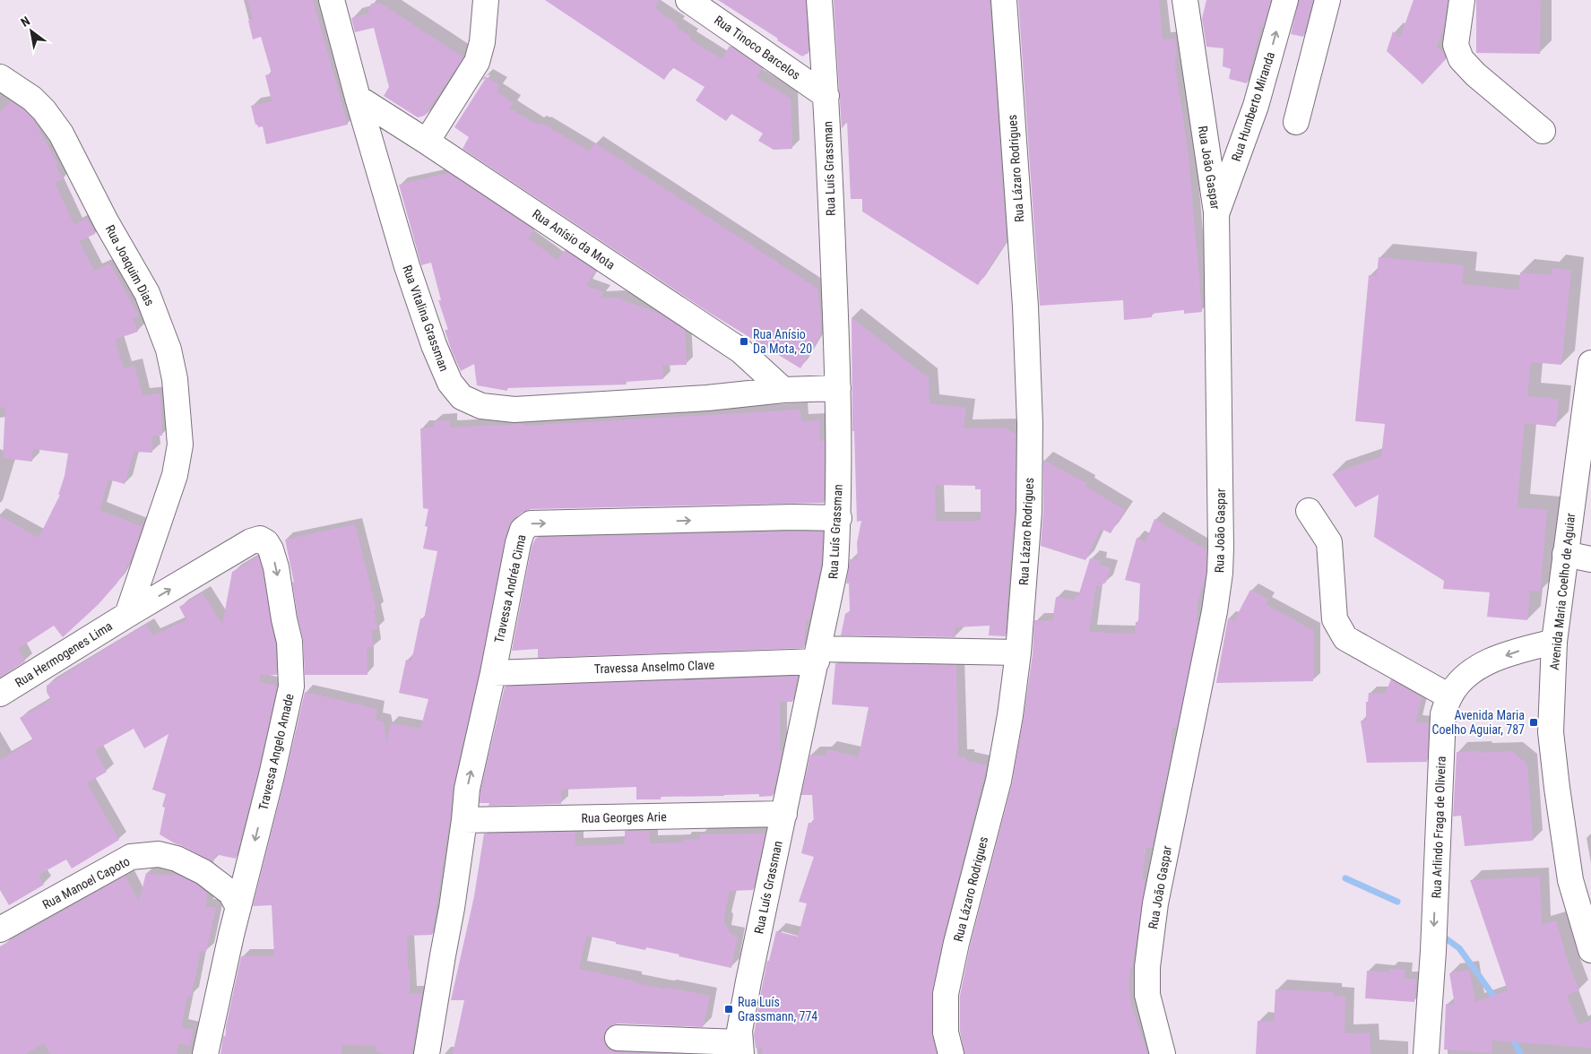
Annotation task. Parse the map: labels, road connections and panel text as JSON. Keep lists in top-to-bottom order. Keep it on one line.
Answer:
{"streets":{"street":["Rua Tinoco Barcelos","Rua Humberto Miranda","Rua João Gaspar","Rua Luís Grassman","Rua Lázaro Rodrigues","Rua Anísio da Mota","Rua Joaquim Dias","Rua Vitalina Grassman","Travessa Andréa Cima","Avenida Maria Coelho de Aguiar","Rua Hermogenes Lima","Travessa Anselmo Clave","Travessa Angelo Amade","Rua Georges Arie","Rua Arlindo Fraga de Oliveira","Rua Manoel Capoto"]},"crossings":[["Rua Tinoco Barcelos","Rua Luís Grassman"],["Rua Humberto Miranda","Rua João Gaspar"],["Rua Luís Grassman","Rua Vitalina Grassman"],["Rua Luís Grassman","Travessa Andréa Cima"],["Rua Luís Grassman","Travessa Anselmo Clave"],["Rua Luís Grassman","Rua Georges Arie"],["Rua Lázaro Rodrigues","Travessa Anselmo Clave"],["Rua Anísio da Mota","Rua Vitalina Grassman"],["Rua Joaquim Dias","Rua Hermogenes Lima"],["Rua Joaquim Dias","Travessa Angelo Amade"],["Travessa Andréa Cima","Travessa Anselmo Clave"],["Travessa Andréa Cima","Rua Georges Arie"],["Avenida Maria Coelho de Aguiar","Rua Arlindo Fraga de Oliveira"],["Rua Hermogenes Lima","Travessa Angelo Amade"],["Travessa Angelo Amade","Rua Manoel Capoto"]],"one_way":["Rua Arlindo Fraga de Oliveira"],"places":{"transit":["Rua Anísio Da Mota, 20","Avenida Maria Coelho Aguiar, 787","Rua Luís Grassmann, 774"]},"north":"top left"}
